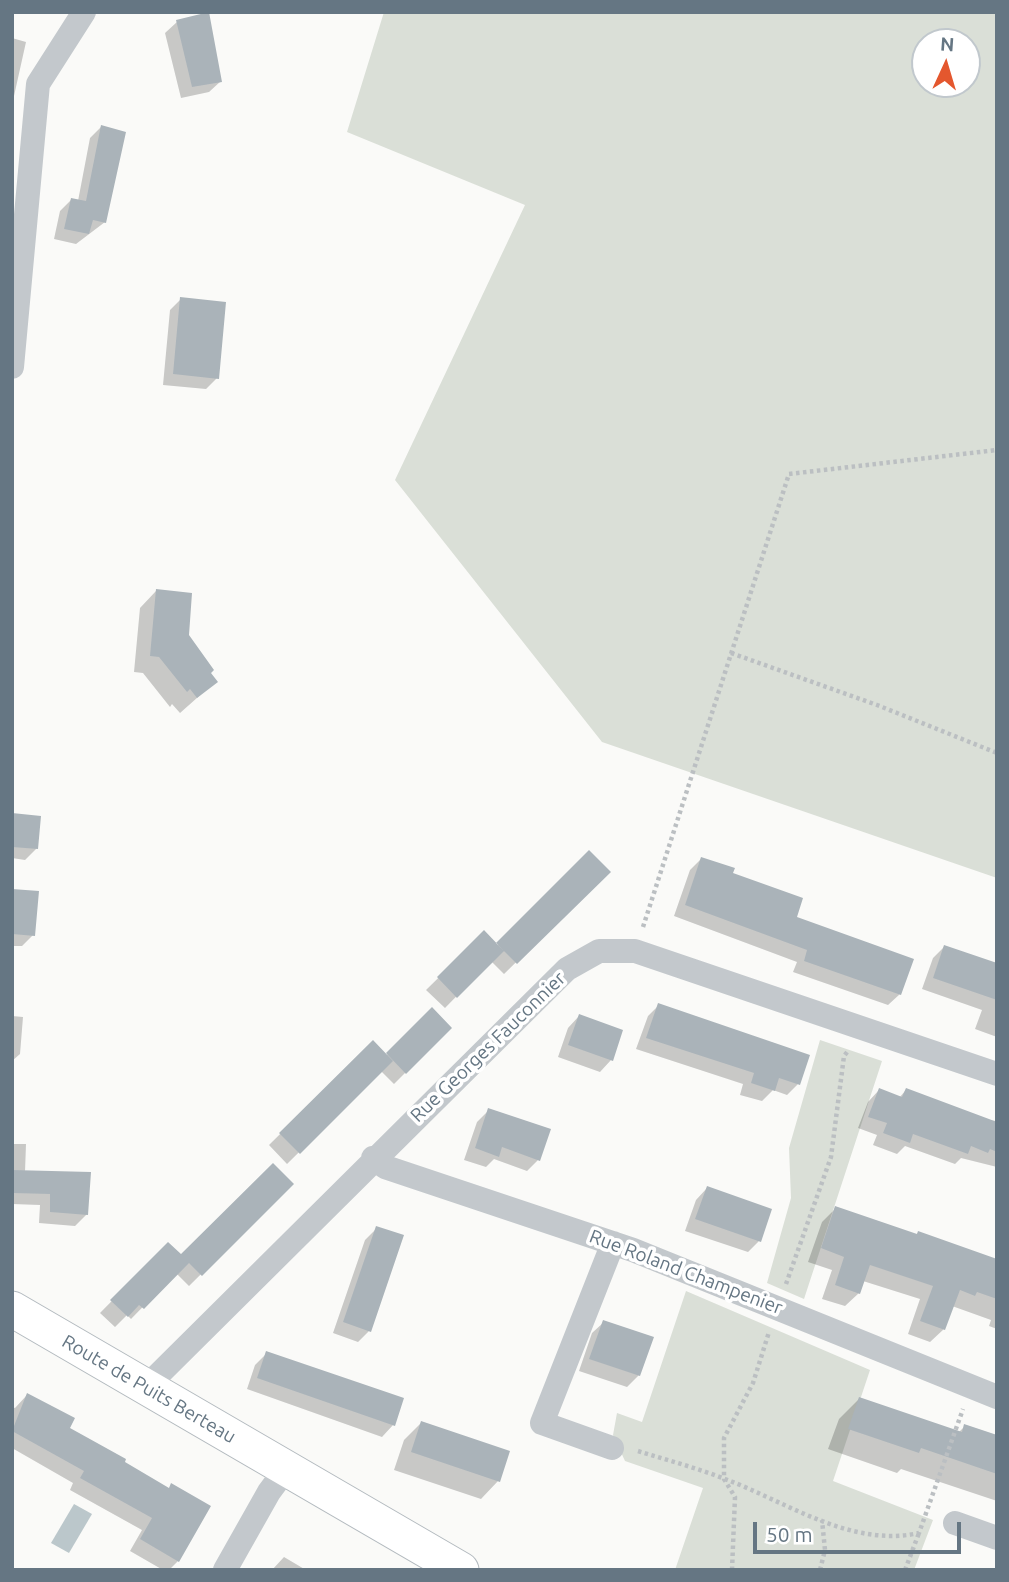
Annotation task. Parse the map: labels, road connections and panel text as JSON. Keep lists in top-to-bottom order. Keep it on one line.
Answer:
{"streets":{"street":["Rue Georges Fauconnier","Rue Roland Champenier","Route de Puits Berteau"]},"crossings":[["Rue Georges Fauconnier","Rue Roland Champenier"],["Rue Georges Fauconnier","Route de Puits Berteau"]],"scale_bar":"50 m","north":"top"}
